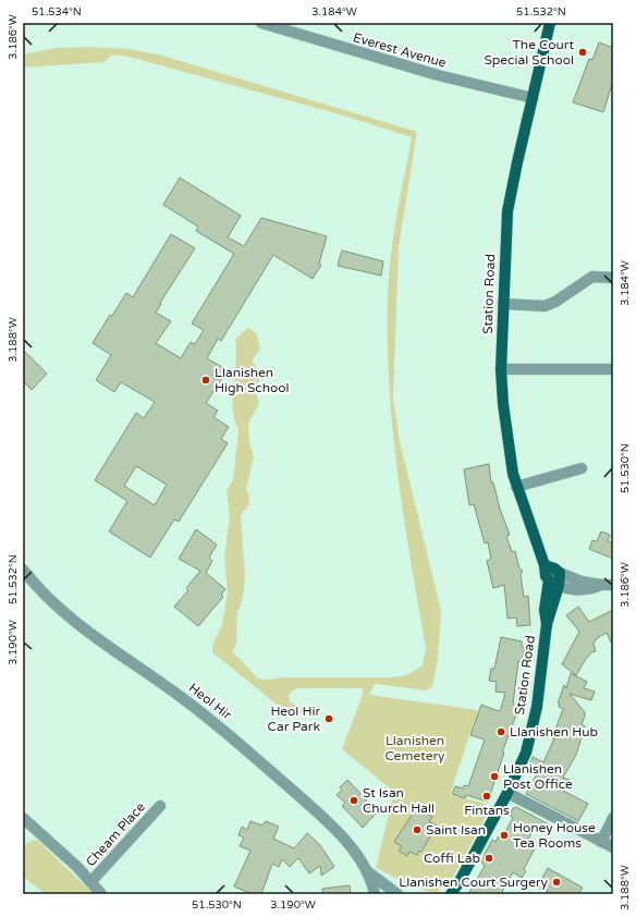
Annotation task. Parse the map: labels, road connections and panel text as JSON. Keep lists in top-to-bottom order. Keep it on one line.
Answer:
{"streets":{"main road":["Station Road"],"street":["Everest Avenue","Heol Hir","Cheam Place"]},"crossings":[["Everest Avenue","Station Road"]],"parks":["Llanishen Cemetery"],"places":["The Court Special School","Llanishen High School","Heol Hir Car Park","Llanishen Hub","Llanishen Post Office","Fintans","St Isan Church Hall","Saint Isan","Honey House Tea Rooms","Coffi Lab","Llanishen Court Surgery"],"coordinates":["51.534°N","3.184°W","51.532°N","3.186°W","3.188°W","51.530°N","3.190°W"]}
